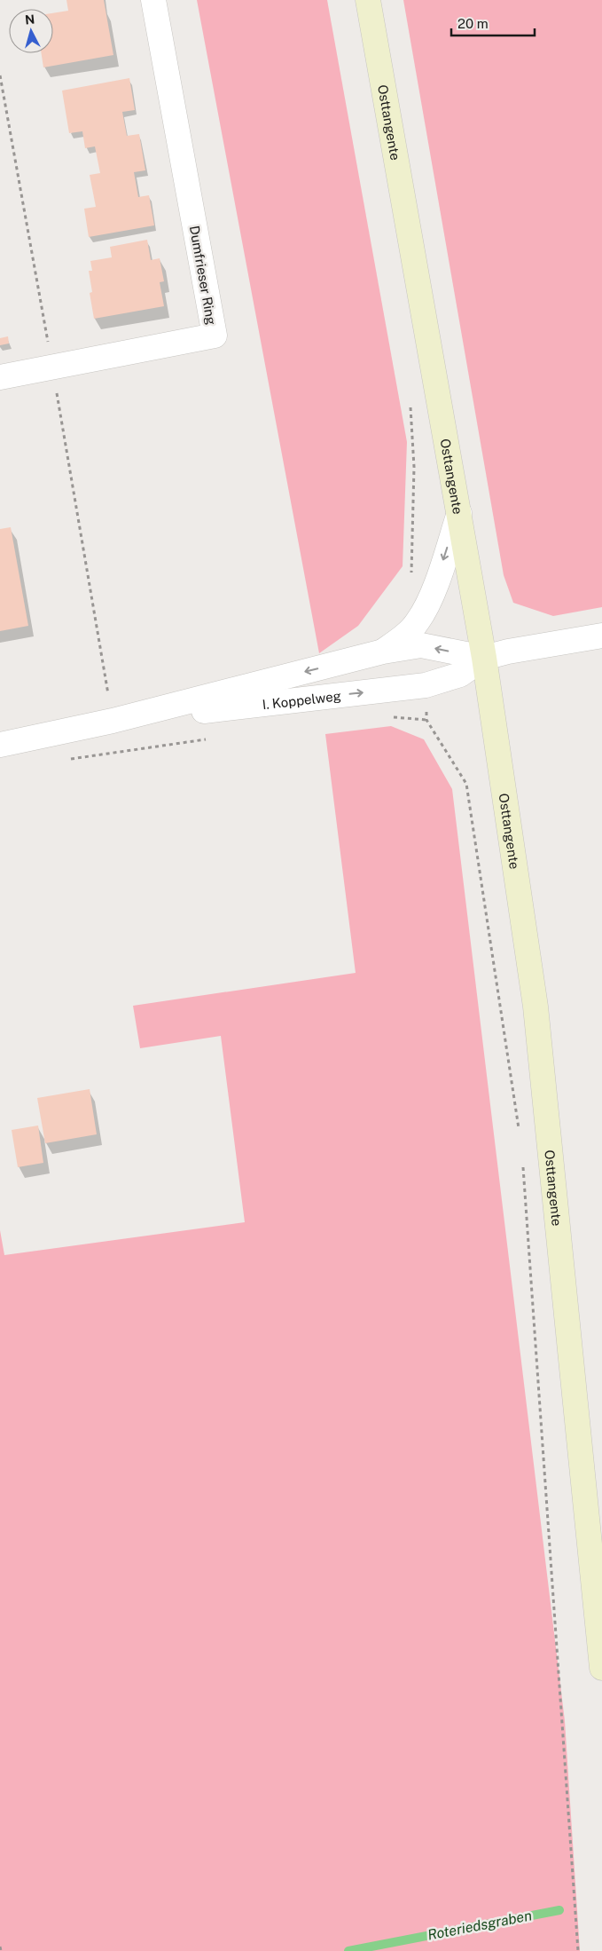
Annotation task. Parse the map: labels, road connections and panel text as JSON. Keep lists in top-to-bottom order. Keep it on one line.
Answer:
{"streets":{"main road":["Osttangente"],"street":["Dumfrieser Ring","I. Koppelweg"]},"crossings":[["Osttangente","I. Koppelweg"]],"water":["Roteriedsgraben"],"scale_bar":"20 m","north":"top"}
